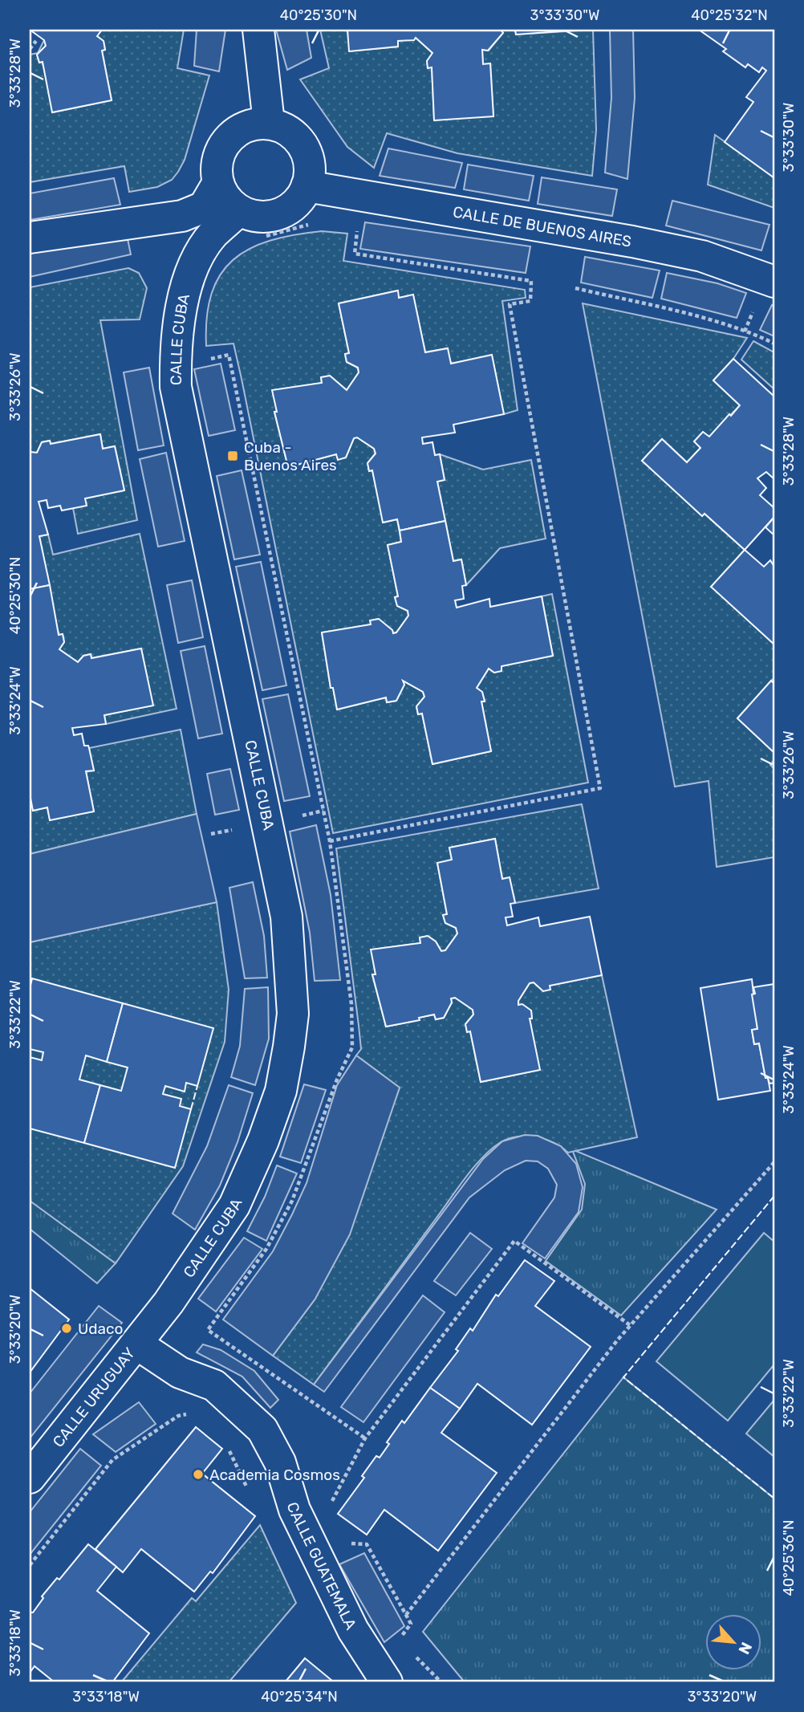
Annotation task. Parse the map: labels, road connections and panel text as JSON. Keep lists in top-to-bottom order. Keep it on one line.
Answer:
{"streets":{"street":["CALLE DE BUENOS AIRES","CALLE CUBA","CALLE URUGUAY","CALLE GUATEMALA"]},"crossings":[["CALLE DE BUENOS AIRES","CALLE CUBA"],["CALLE CUBA","CALLE URUGUAY"],["CALLE CUBA","CALLE GUATEMALA"],["CALLE URUGUAY","CALLE GUATEMALA"]],"places":{"transit":["Cuba - Buenos Aires"],"other":["Udaco","Academia Cosmos"]},"north":"bottom right","coordinates":["40°25'30\"N","3°33'30\"W","40°25'32\"N","3°33'28\"W","3°33'26\"W","3°33'24\"W","3°33'22\"W","3°33'20\"W","40°25'36\"N","3°33'18\"W","40°25'34\"N"]}
